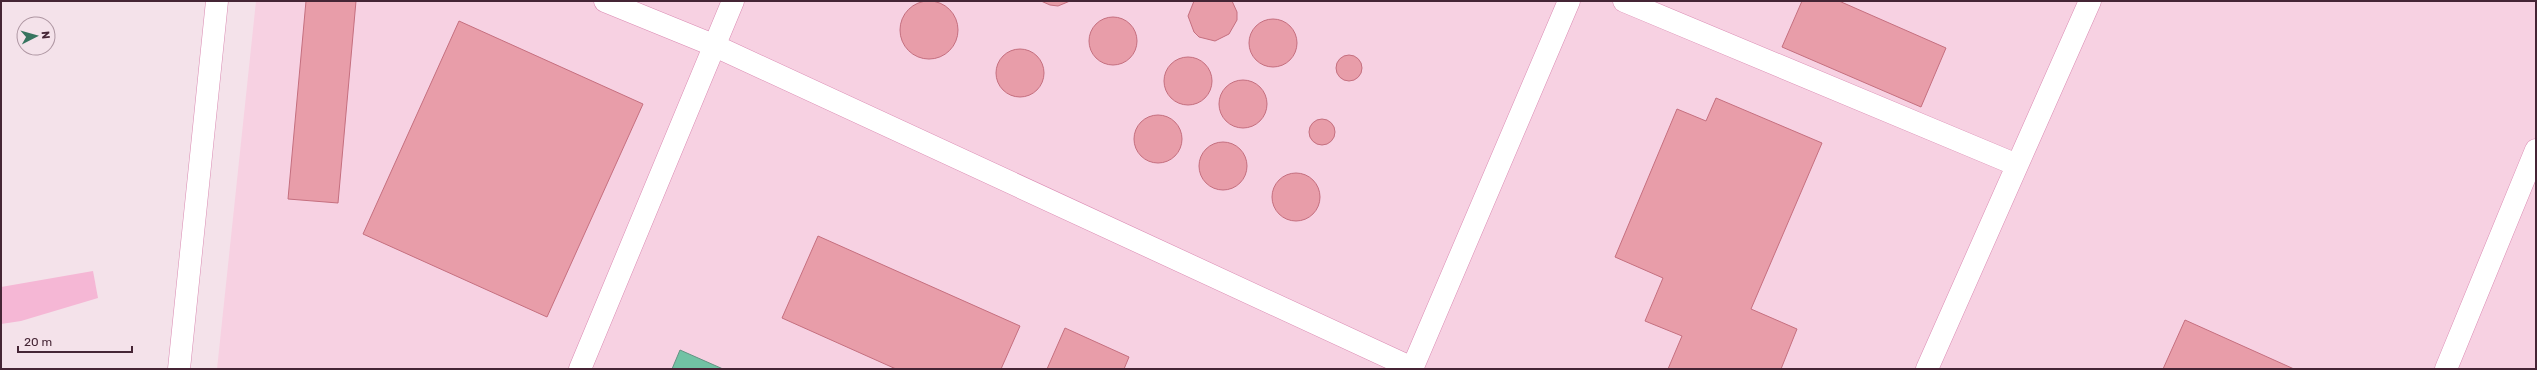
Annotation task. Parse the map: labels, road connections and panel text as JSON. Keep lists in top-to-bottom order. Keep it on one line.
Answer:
{"scale_bar":"20 m","north":"right"}
